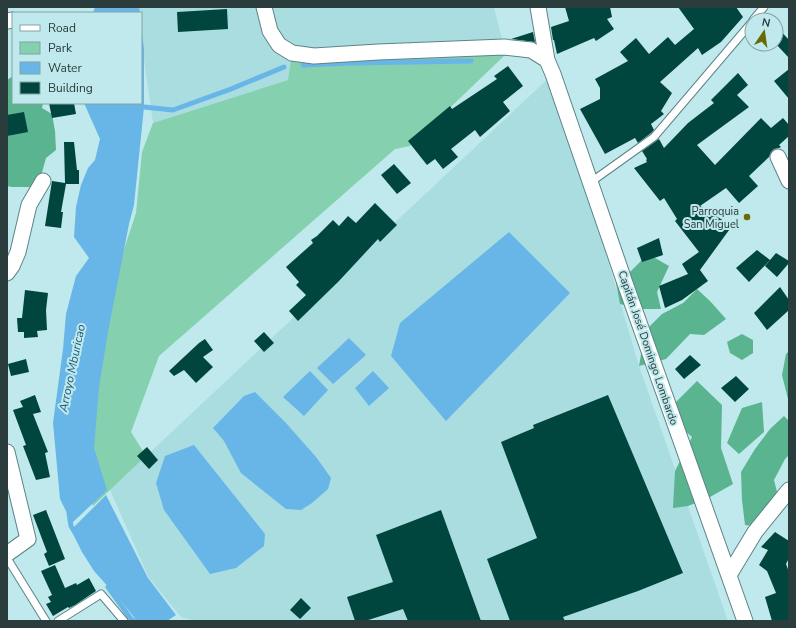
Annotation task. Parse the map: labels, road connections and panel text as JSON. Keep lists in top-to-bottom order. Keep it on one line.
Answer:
{"streets":{"street":["Capitán José Domingo Lombardo"]},"water":["Arroyo Mburicao"],"places":["Parroquia San Miguel"],"legend":["Road","Park","Water","Building"],"north":"top"}
